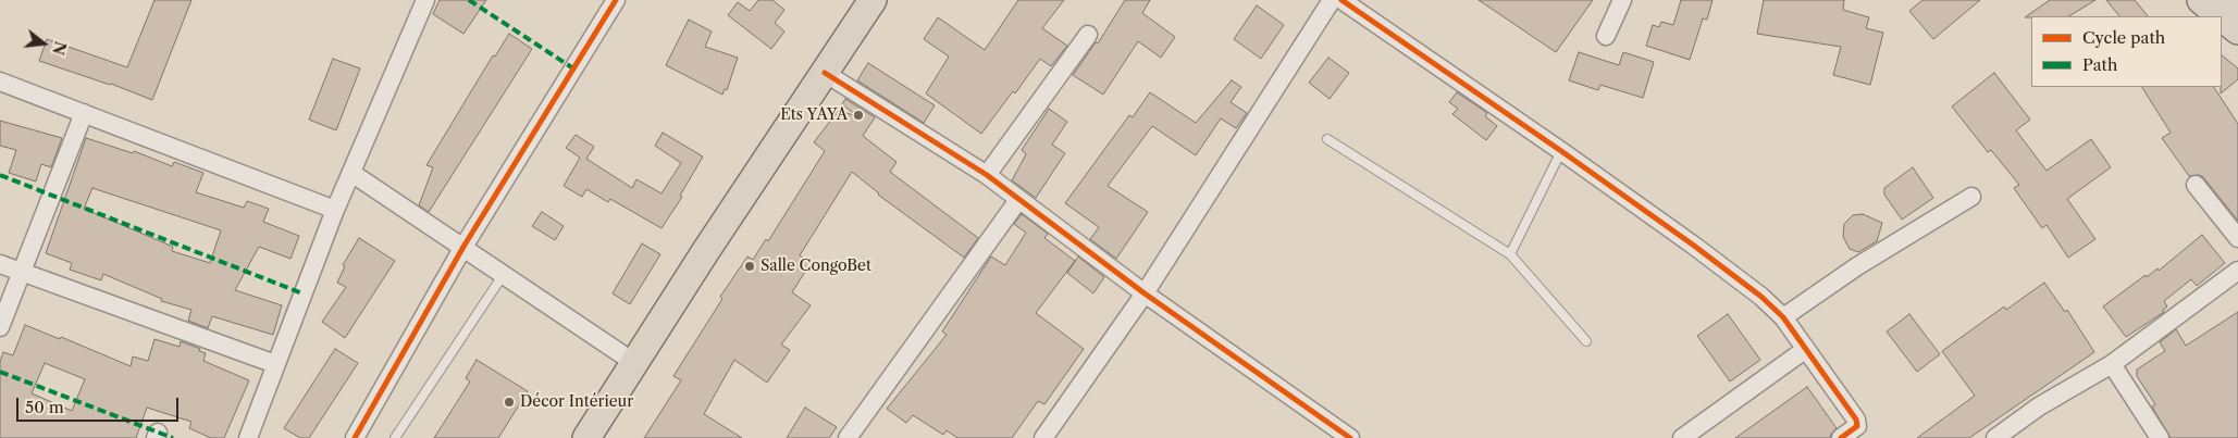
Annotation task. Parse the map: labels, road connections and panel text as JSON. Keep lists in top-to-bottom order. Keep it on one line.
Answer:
{"places":["Ets YAYA","Salle CongoBet","Décor Intérieur"],"legend":["Cycle path","Path"],"scale_bar":"50 m","north":"right"}
